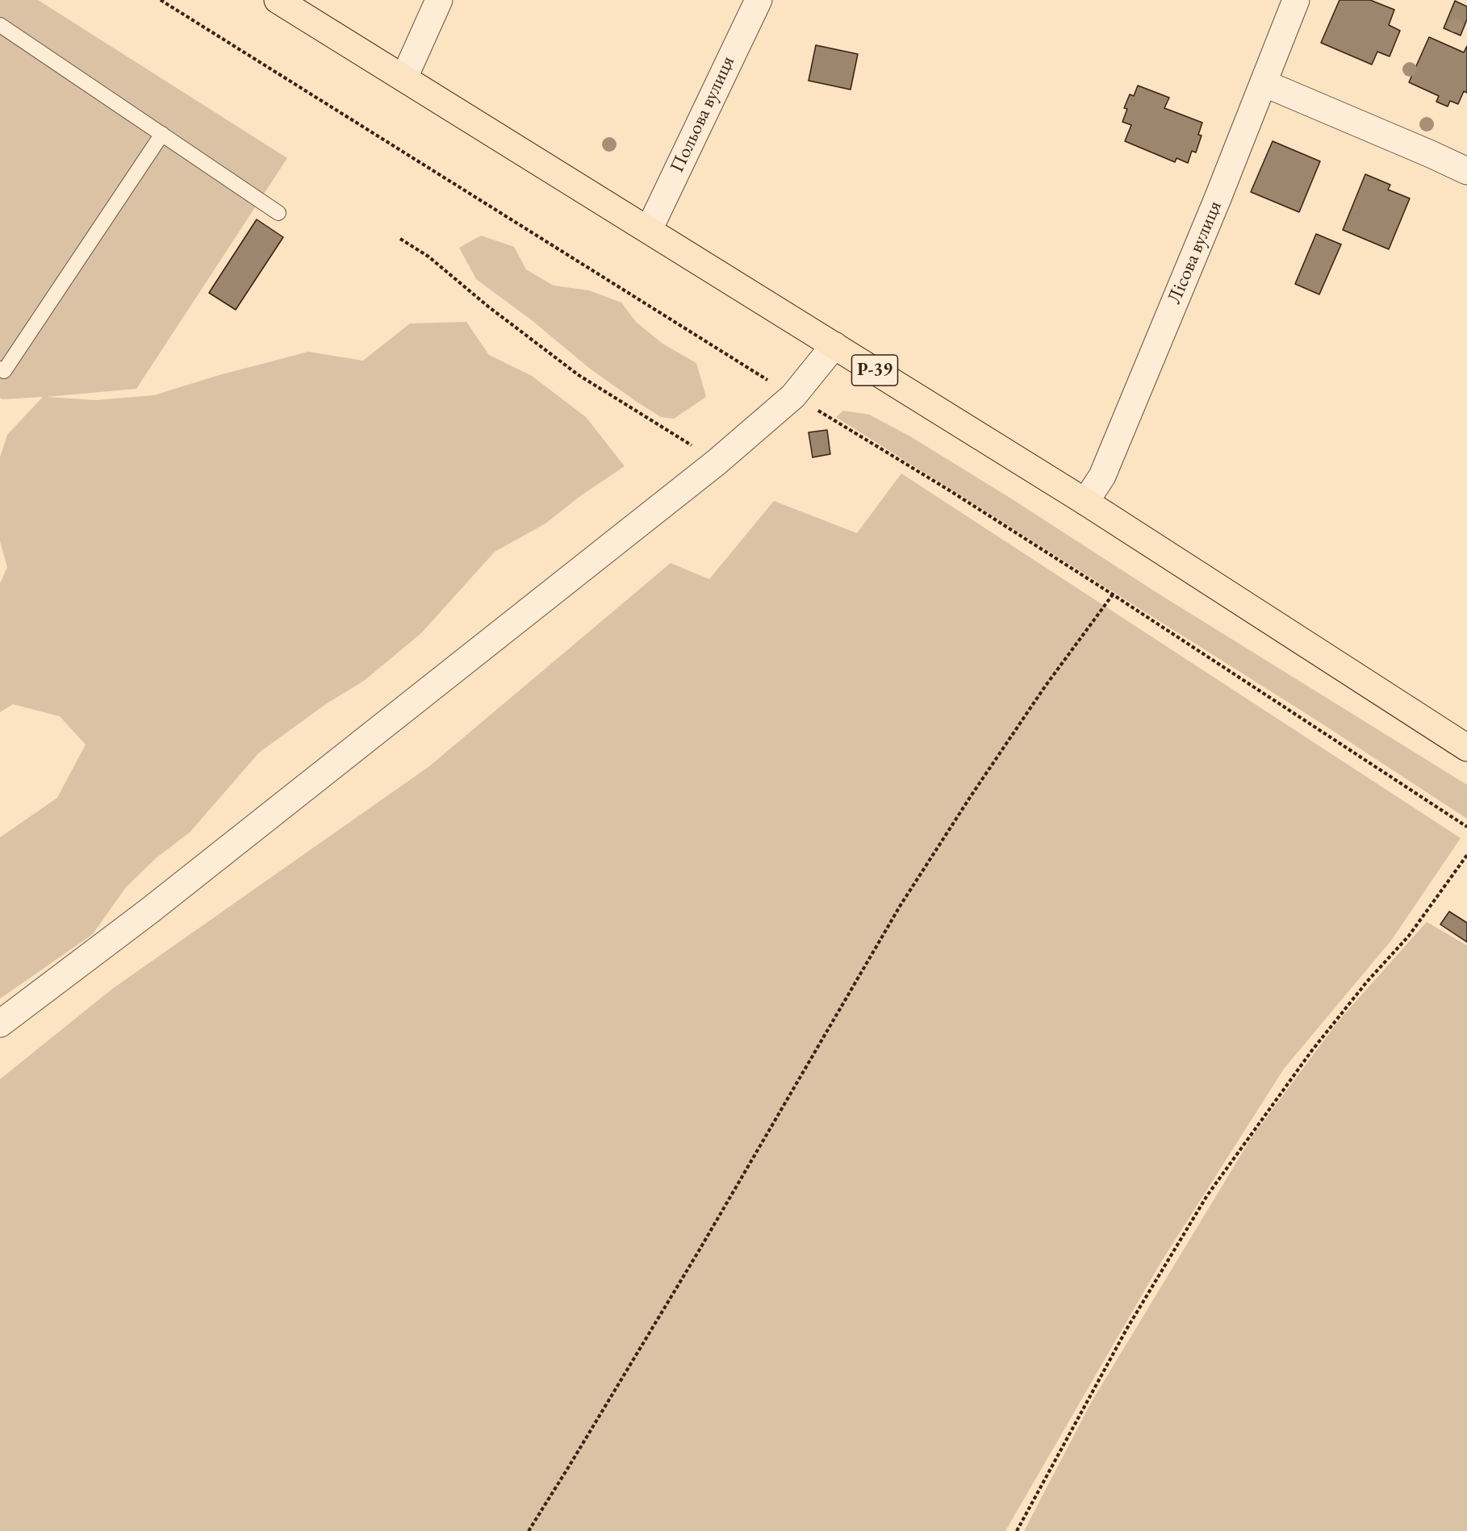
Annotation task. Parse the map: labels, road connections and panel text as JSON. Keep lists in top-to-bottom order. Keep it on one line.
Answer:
{"streets":{"main road":["Р-39"],"street":["Польова вулиця","Лісова вулиця"]},"crossings":[["Польова вулиця","Р-39"],["Лісова вулиця","Р-39"]]}
